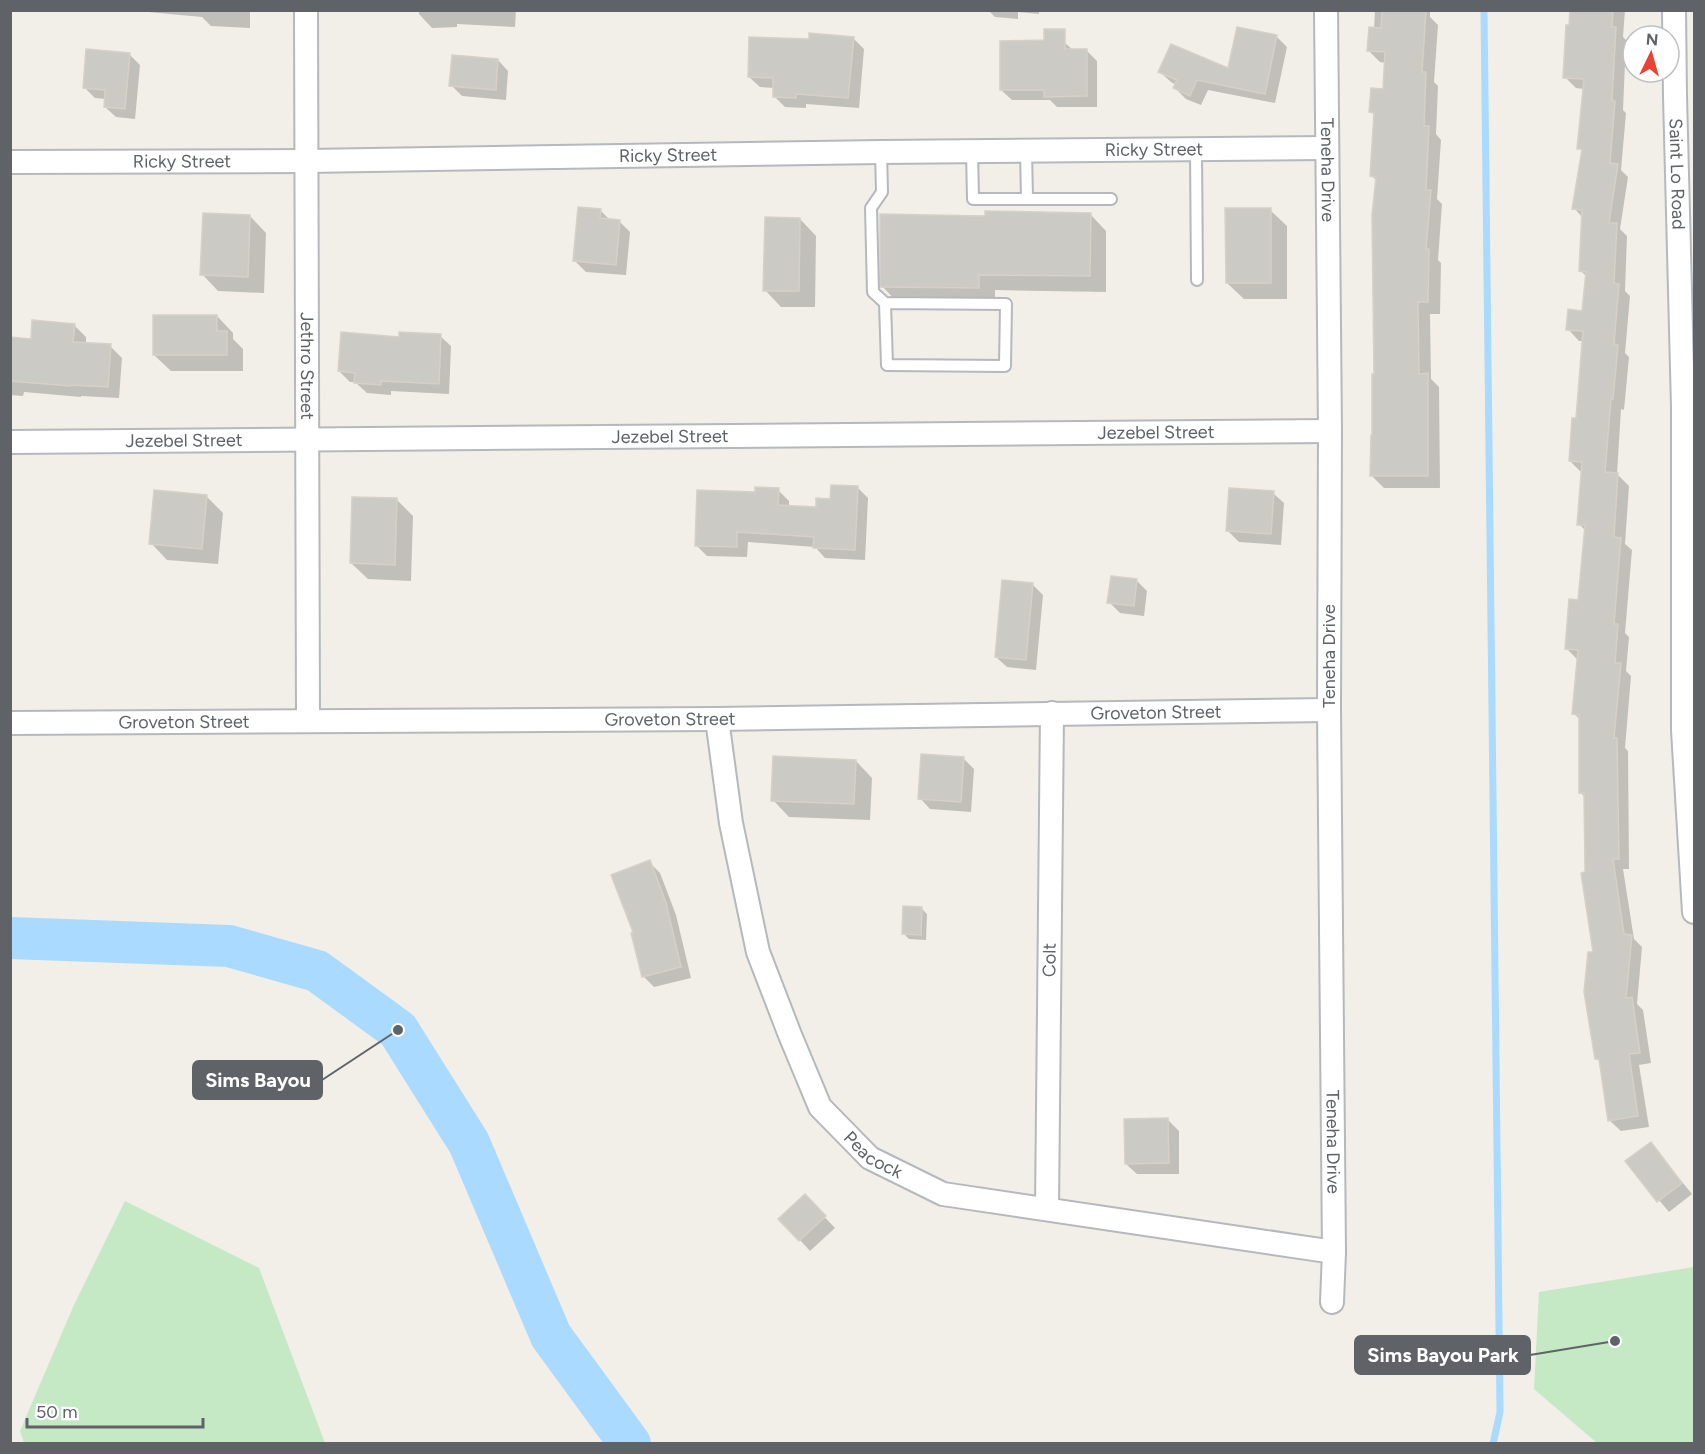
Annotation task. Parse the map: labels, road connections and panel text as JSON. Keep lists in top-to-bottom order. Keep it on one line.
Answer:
{"streets":{"street":["Ricky Street","Teneha Drive","Saint Lo Road","Jethro Street","Jezebel Street","Groveton Street","Colt","Peacock"]},"crossings":[["Ricky Street","Teneha Drive"],["Ricky Street","Jethro Street"],["Teneha Drive","Jezebel Street"],["Teneha Drive","Groveton Street"],["Teneha Drive","Peacock"],["Jethro Street","Jezebel Street"],["Jethro Street","Groveton Street"],["Groveton Street","Colt"],["Groveton Street","Peacock"],["Colt","Peacock"]],"places":["Sims Bayou","Sims Bayou Park"],"scale_bar":"50 m","north":"top"}
